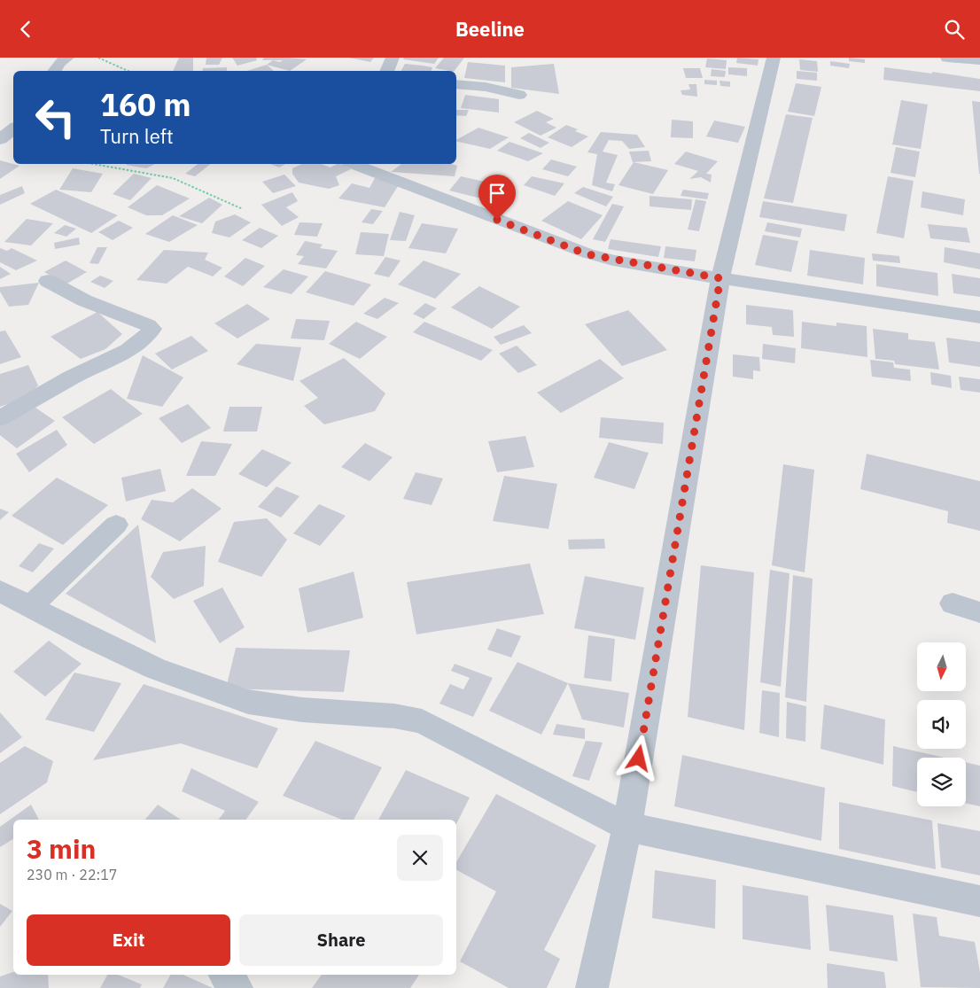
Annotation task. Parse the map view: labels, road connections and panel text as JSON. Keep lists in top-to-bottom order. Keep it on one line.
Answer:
{"north":"bottom","page":{"header":"Beeline","turn":["160 m","Turn left"],"heading":["3 min","230 m · 22:17"],"buttons":["Exit","Share"]}}
